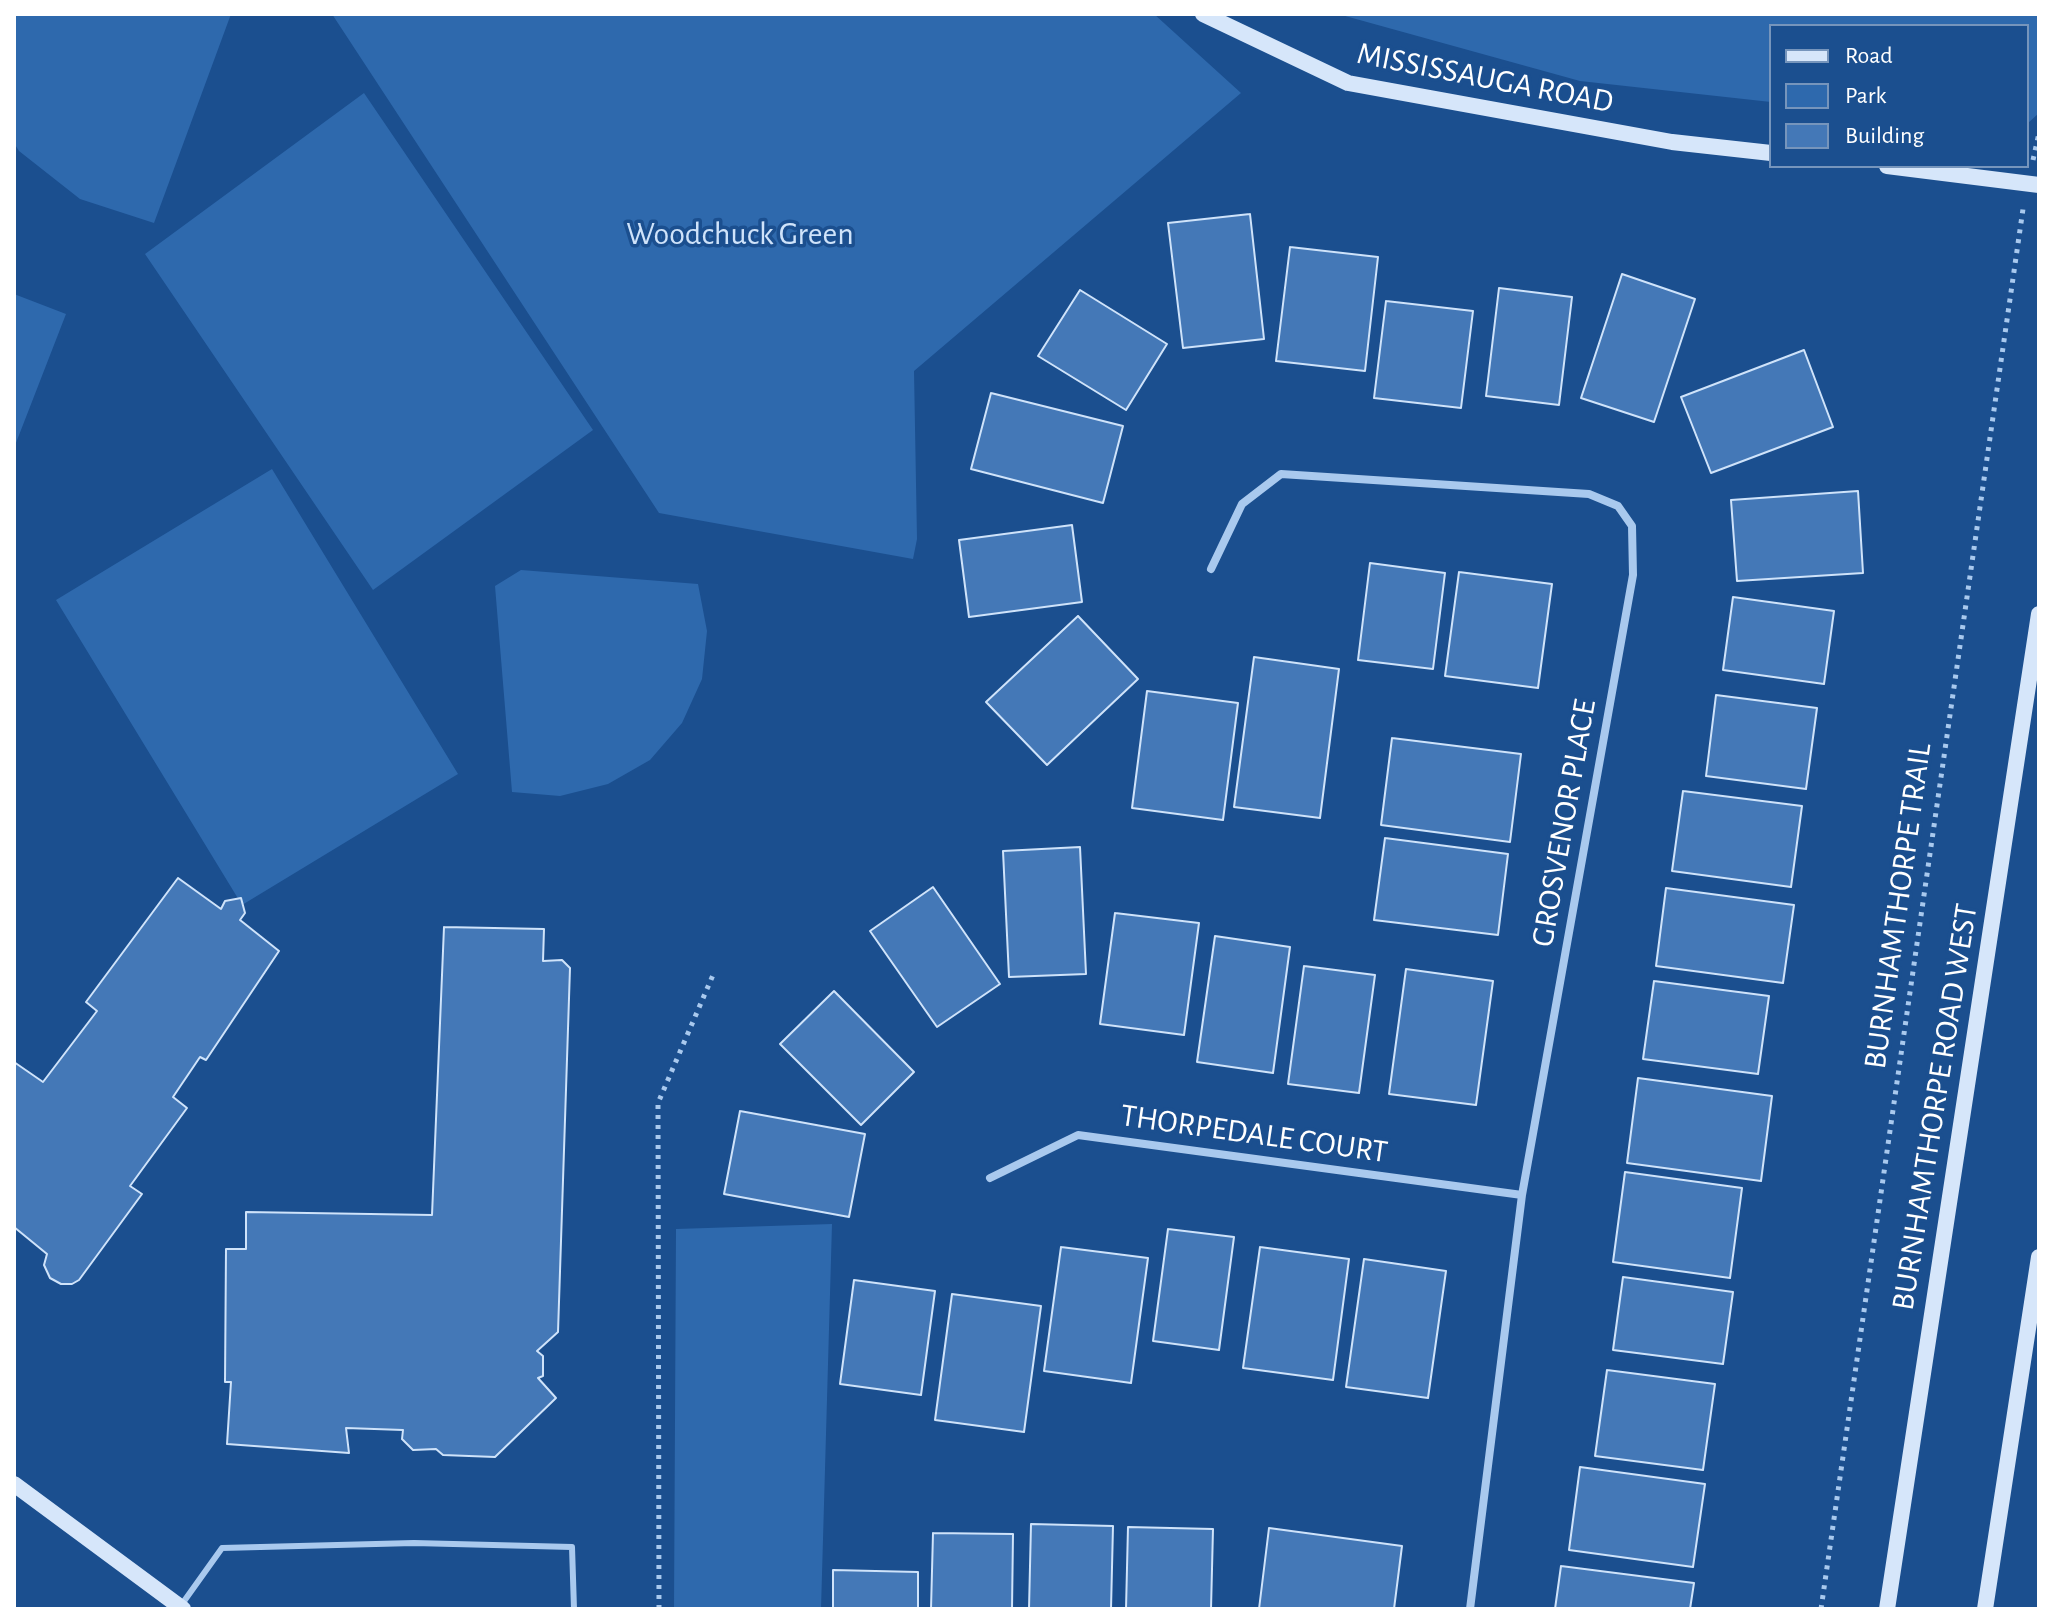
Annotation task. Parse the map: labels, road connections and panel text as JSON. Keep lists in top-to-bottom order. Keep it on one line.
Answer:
{"streets":{"main road":["MISSISSAUGA ROAD","BURNHAMTHORPE ROAD WEST"],"street":["GROSVENOR PLACE","THORPEDALE COURT"],"path":["BURNHAMTHORPE TRAIL"]},"crossings":[["GROSVENOR PLACE","THORPEDALE COURT"]],"parks":["Woodchuck Green"],"legend":["Road","Park","Building"]}
